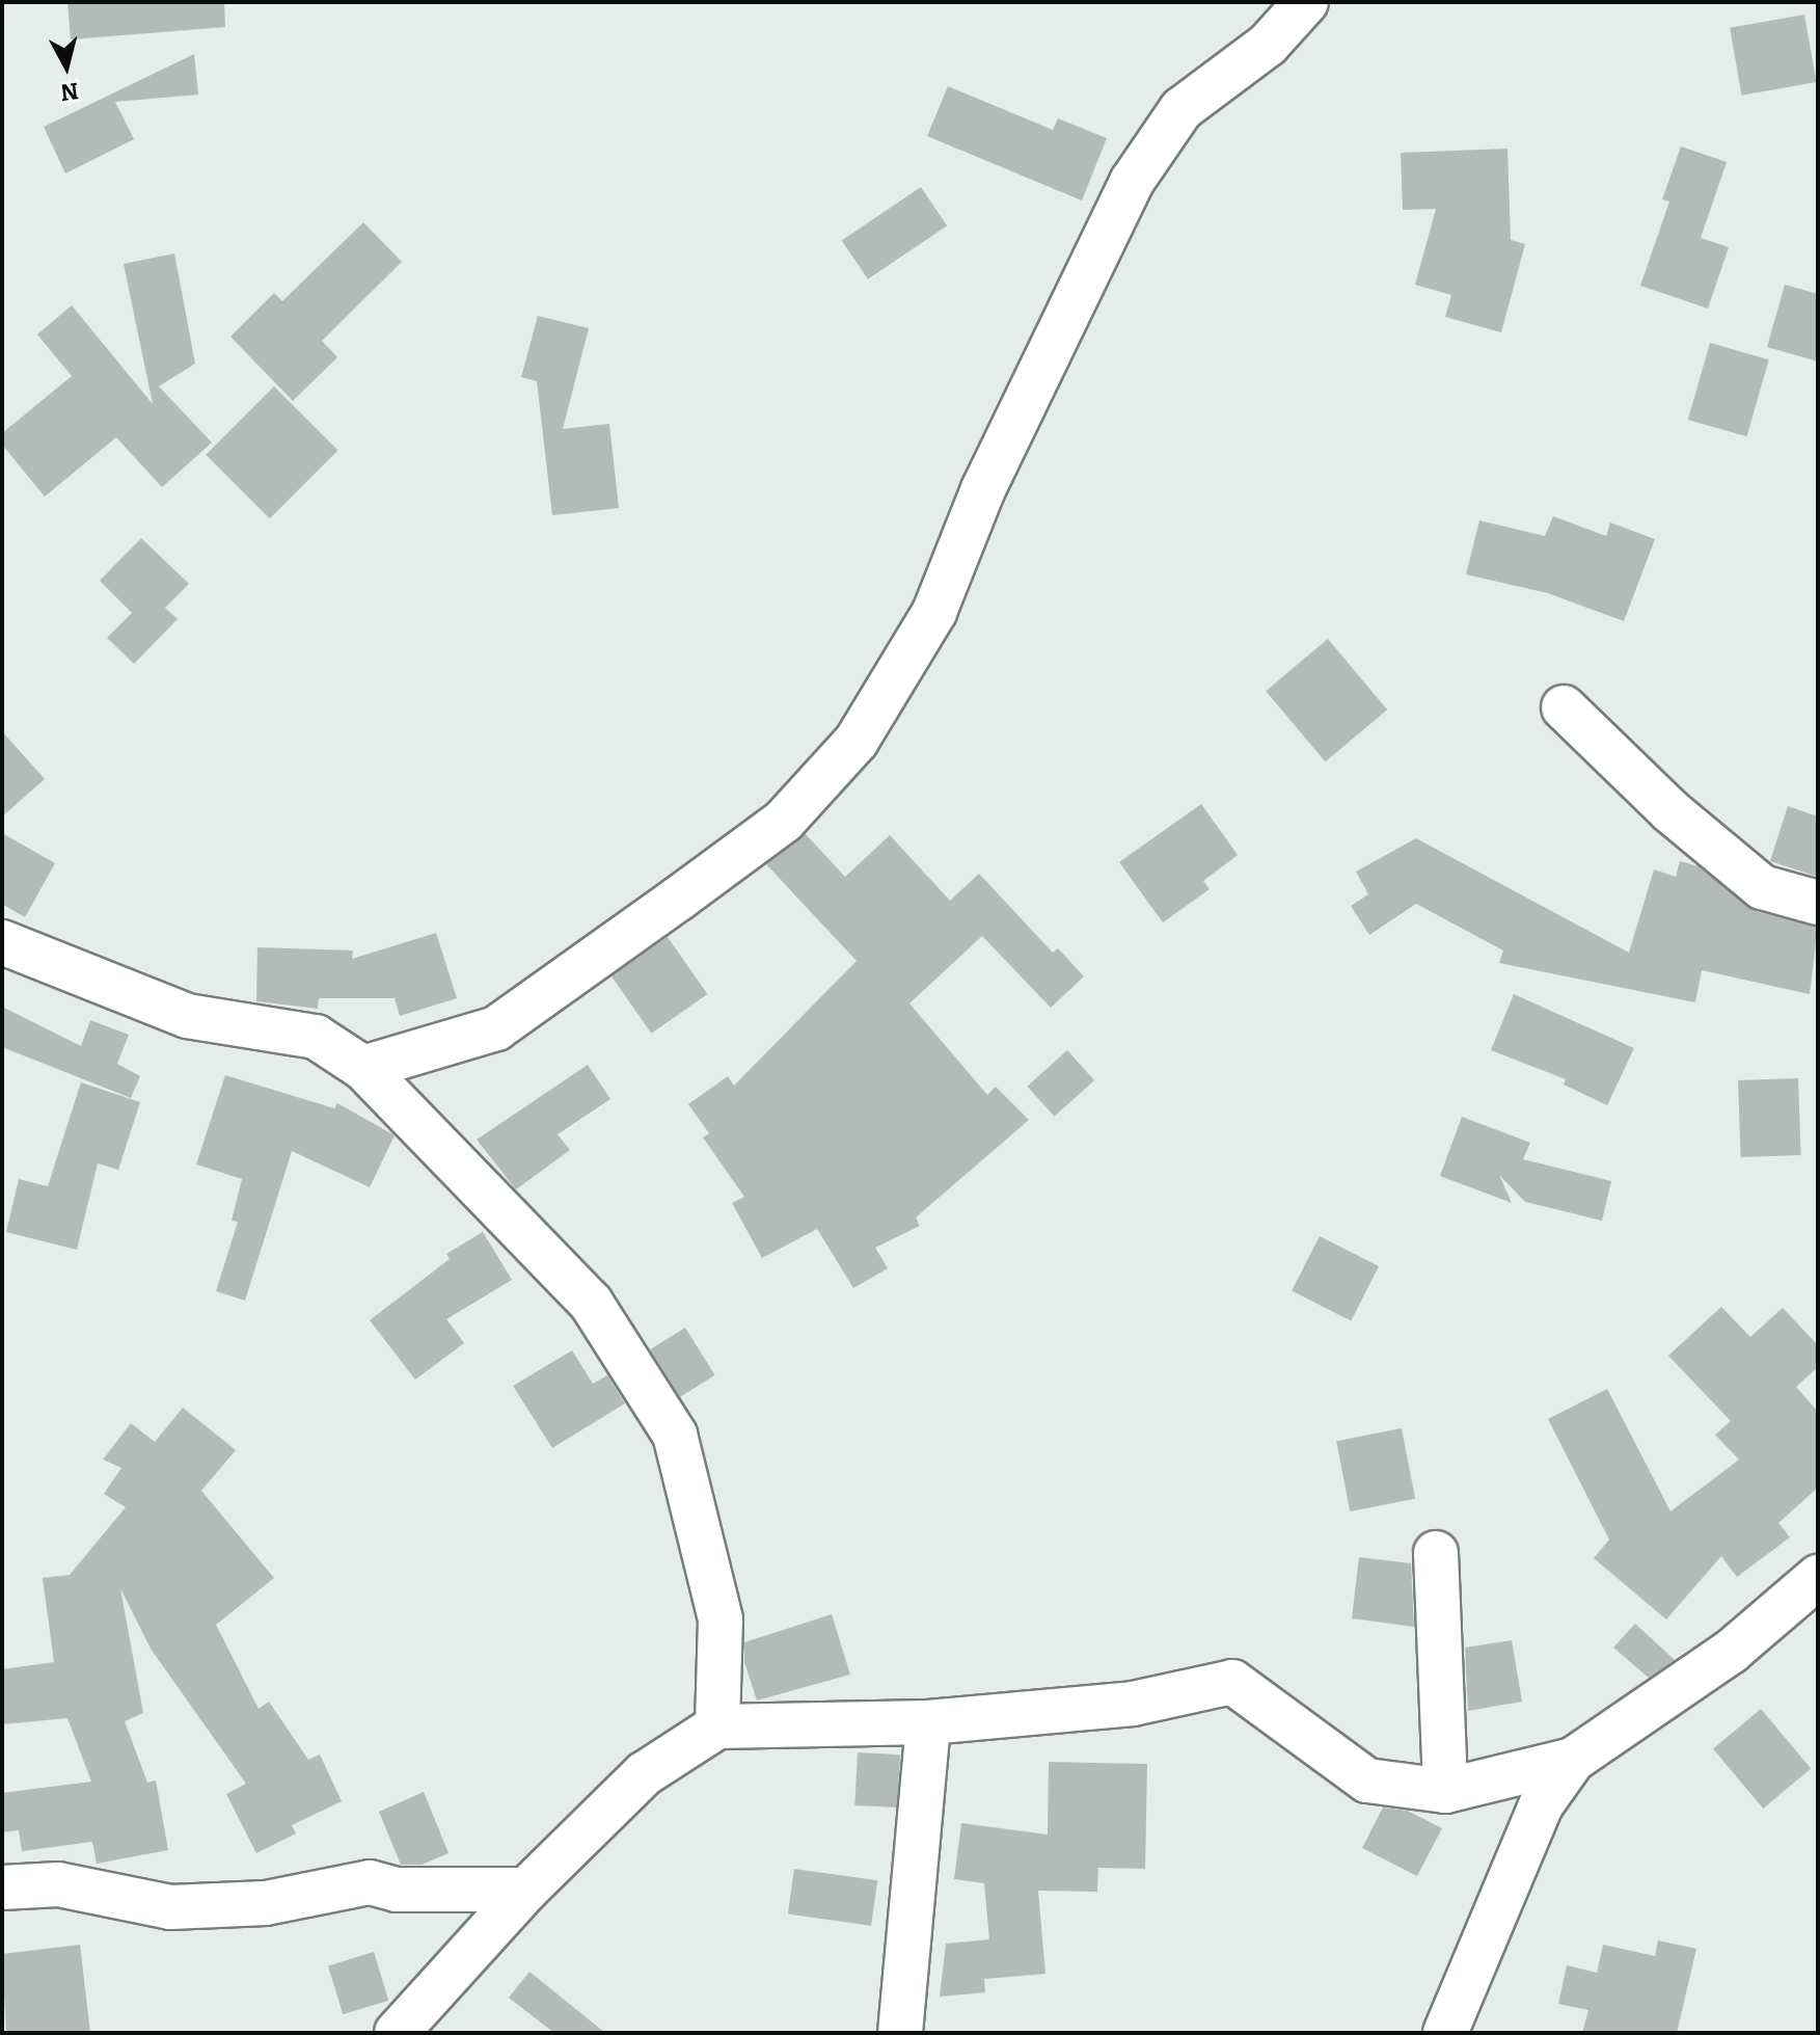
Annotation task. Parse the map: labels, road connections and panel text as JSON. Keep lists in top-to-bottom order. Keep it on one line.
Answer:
{"north":"bottom"}
